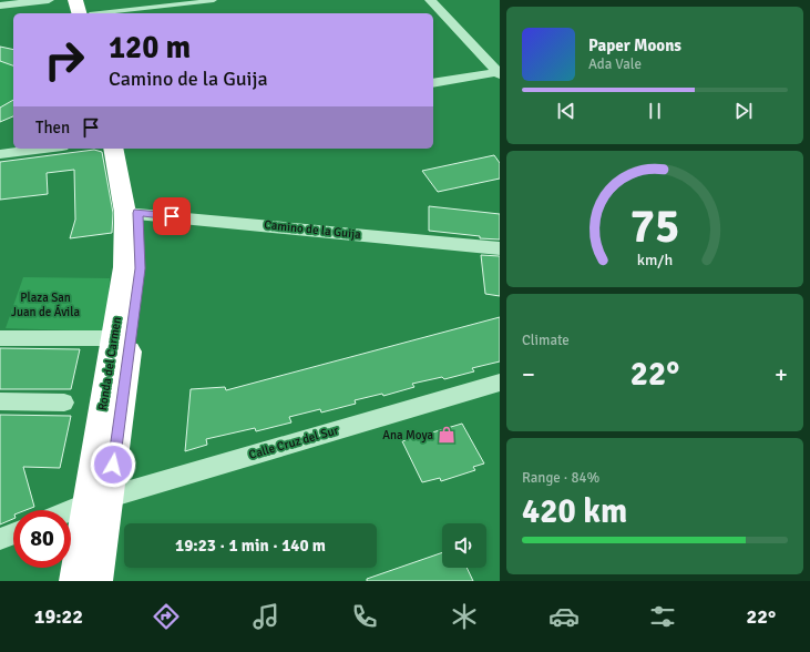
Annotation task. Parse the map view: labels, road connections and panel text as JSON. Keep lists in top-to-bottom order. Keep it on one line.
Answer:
{"streets":{"highway":["Ronda del Carmen"],"street":["Camino de la Guija","Calle Cruz del Sur"]},"crossings":[["Camino de la Guija","Ronda del Carmen"],["Ronda del Carmen","Calle Cruz del Sur"]],"parks":["Plaza San Juan de Ávila"],"places":{"shop":["Ana Moya"]},"page":{"turn":["120 m","Camino de la Guija"],"song":["Paper Moons","Ada Vale"],"then":"Then","tile":["Climate",["Range · 84%","420 km"]],"heat":["−","22°","+"],"limit":"80","trip":"19:23 · 1 min · 140 m","tabs":["19:22","22°"],"gauge":["75","km/h"]}}
